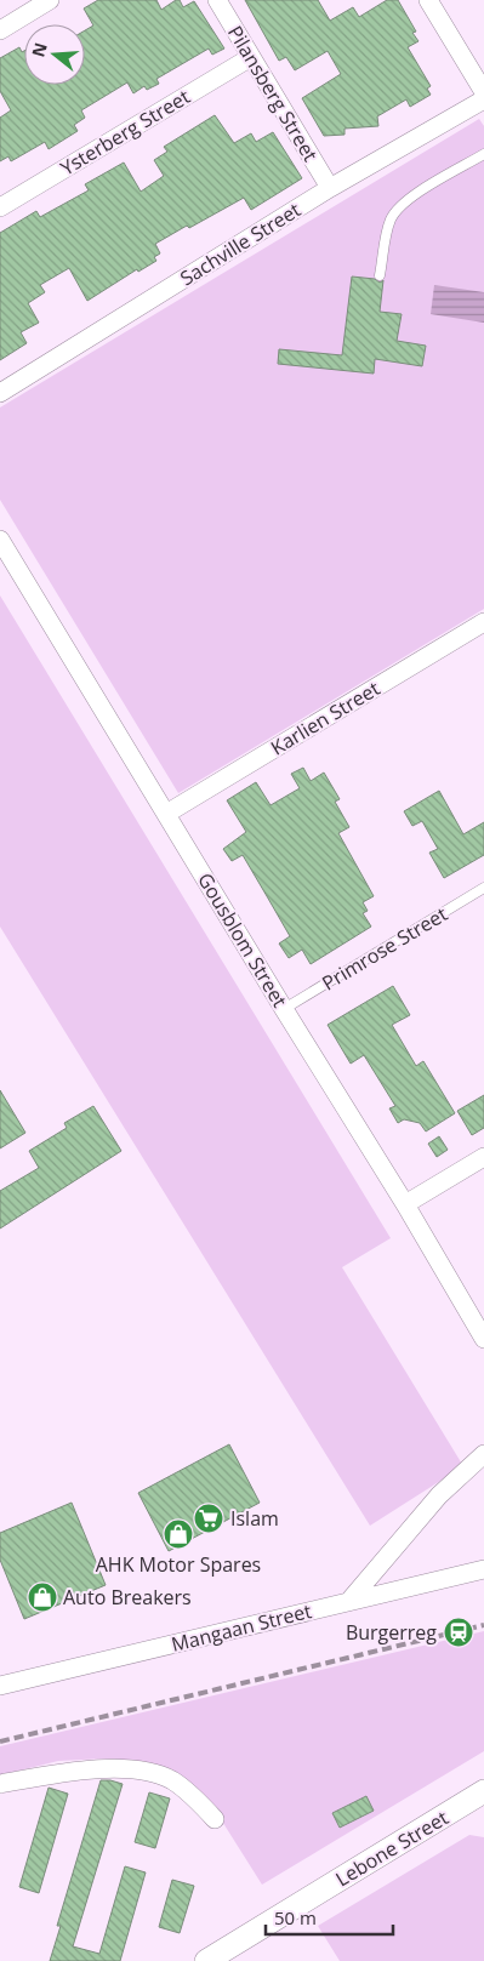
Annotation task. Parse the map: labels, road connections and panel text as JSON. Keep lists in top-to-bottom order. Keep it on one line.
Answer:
{"streets":{"street":["Pilansberg Street","Ysterberg Street","Sachville Street","Karlien Street","Gousblom Street","Mangaan Street","Lebone Street"],"lane":["Primrose Street"]},"crossings":[["Pilansberg Street","Ysterberg Street"],["Pilansberg Street","Sachville Street"],["Karlien Street","Gousblom Street"],["Gousblom Street","Primrose Street"]],"places":{"supermarket":["Islam"],"shop":["AHK Motor Spares","Auto Breakers"],"station":["Burgerreg"]},"scale_bar":"50 m","north":"left"}
